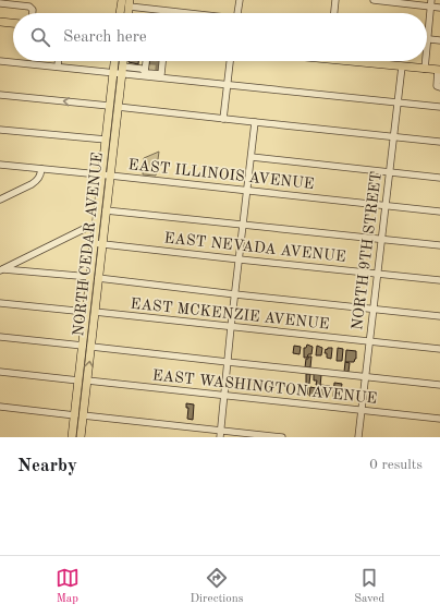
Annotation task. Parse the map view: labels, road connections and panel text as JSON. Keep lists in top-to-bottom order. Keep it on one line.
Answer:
{"streets":{"main road":["NORTH CEDAR AVENUE"],"street":["EAST ILLINOIS AVENUE","EAST NEVADA AVENUE","NORTH 9TH STREET","EAST MCKENZIE AVENUE","EAST WASHINGTON AVENUE"]},"crossings":[["EAST ILLINOIS AVENUE","NORTH CEDAR AVENUE"],["EAST ILLINOIS AVENUE","NORTH 9TH STREET"],["NORTH CEDAR AVENUE","EAST NEVADA AVENUE"],["NORTH CEDAR AVENUE","EAST MCKENZIE AVENUE"],["NORTH CEDAR AVENUE","EAST WASHINGTON AVENUE"],["EAST NEVADA AVENUE","NORTH 9TH STREET"],["NORTH 9TH STREET","EAST MCKENZIE AVENUE"],["NORTH 9TH STREET","EAST WASHINGTON AVENUE"]],"page":{"search":"Search here","heading":["Nearby","0 results"],"nav":["Map","Directions","Saved"]}}
